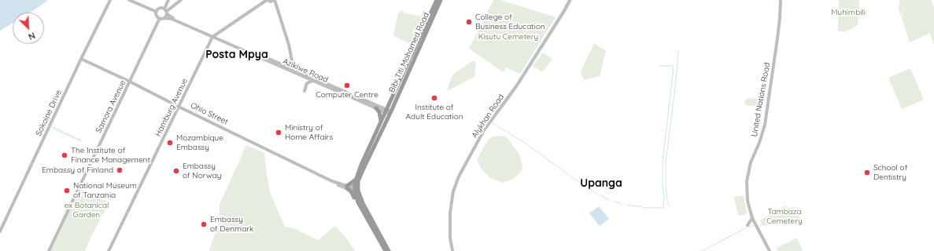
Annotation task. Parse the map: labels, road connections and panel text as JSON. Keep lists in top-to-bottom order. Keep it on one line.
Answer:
{"streets":{"highway":["Bibi Titi Mohamed Road"],"street":["Azikiwe Road","United Nations Road","Samora Avenue","Hamburg Avenue","Sokoine Drive","Ohio Street","Alykhan Road"]},"crossings":[["Bibi Titi Mohamed Road","Azikiwe Road"],["Bibi Titi Mohamed Road","Ohio Street"],["Azikiwe Road","Samora Avenue"],["Azikiwe Road","Hamburg Avenue"],["Samora Avenue","Ohio Street"],["Hamburg Avenue","Ohio Street"],["Sokoine Drive","Ohio Street"]],"districts":["Posta Mpya","Upanga"],"parks":["Muhimbili","Kisutu Cemetery","ex Botanical Garden","Tambaza Cemetery"],"places":["College of Business Education","Computer Centre","Institute of Adult Education","Ministry of Home Affairs","Mozambique Embassy","The Institute of Finance Management","Embassy of Finland","Embassy of Norway","School of Dentistry","National Museum of Tanzania","Embassy of Denmark"],"north":"bottom right"}
